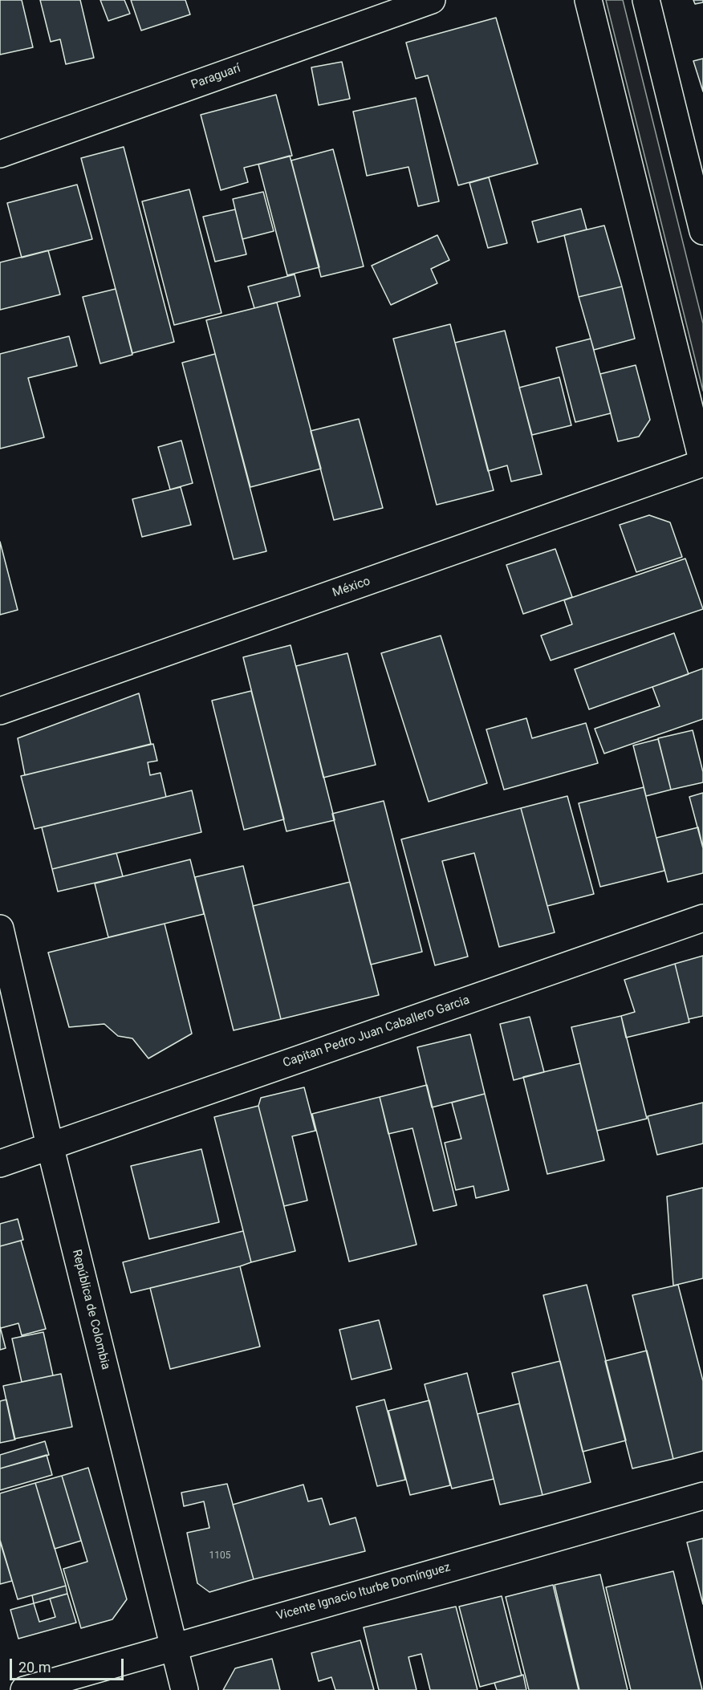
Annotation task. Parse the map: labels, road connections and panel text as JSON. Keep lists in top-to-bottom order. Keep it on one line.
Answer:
{"streets":{"street":["Paraguarí","México","Capitan Pedro Juan Caballero Garcia","República de Colombia","Vicente Ignacio Iturbe Domínguez"]},"crossings":[["Capitan Pedro Juan Caballero Garcia","República de Colombia"],["República de Colombia","Vicente Ignacio Iturbe Domínguez"]],"house_numbers":["1105"],"scale_bar":"20 m"}
